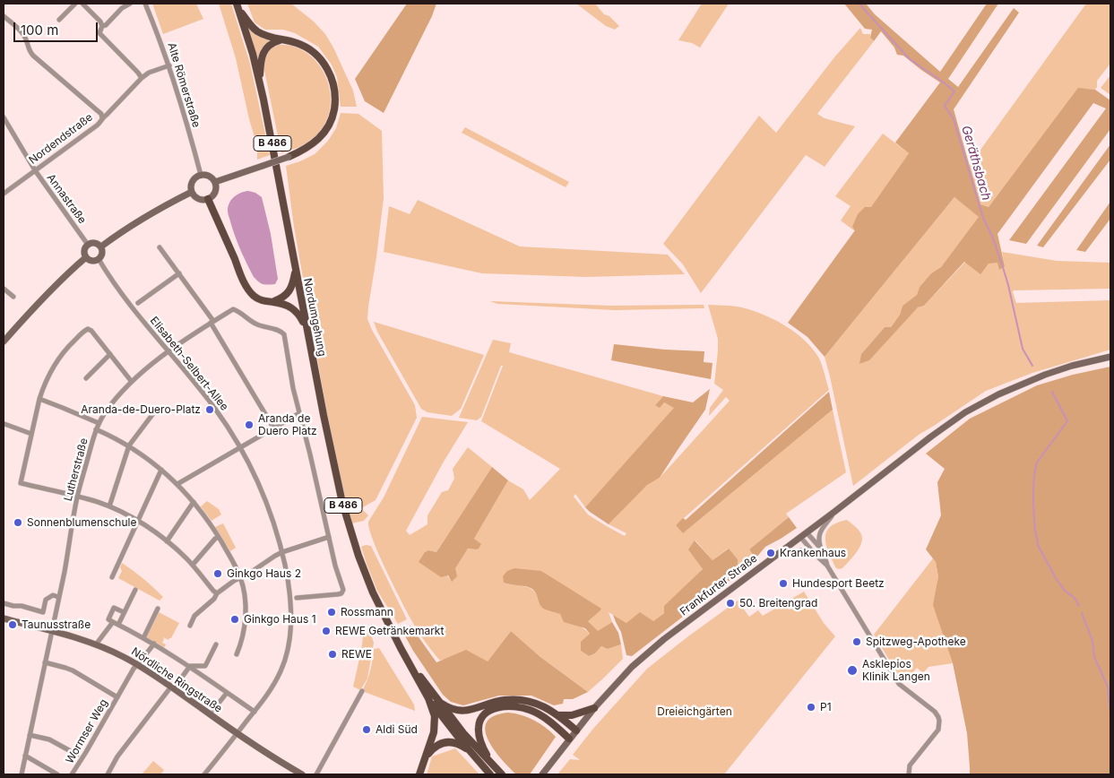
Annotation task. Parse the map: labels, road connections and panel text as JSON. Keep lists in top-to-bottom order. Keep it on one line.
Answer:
{"streets":{"main road":["B 486","Nordumgehung"],"street":["Alte Römerstraße","Nordendstraße","Annastraße","Elisabeth-Selbert-Allee","Lutherstraße","Frankfurter Straße","Nördliche Ringstraße","Wormser Weg"]},"crossings":[["Alte Römerstraße","Nordendstraße"],["Nordendstraße","Annastraße"],["B 486","Nordumgehung"],["Annastraße","Elisabeth-Selbert-Allee"],["Elisabeth-Selbert-Allee","Lutherstraße"],["Elisabeth-Selbert-Allee","Nördliche Ringstraße"],["Lutherstraße","Nördliche Ringstraße"],["Lutherstraße","Wormser Weg"],["Nördliche Ringstraße","Wormser Weg"]],"water":["Geräthsbach"],"parks":["Dreieichgärten"],"places":["Aranda-de-Duero-Platz","Aranda de Duero Platz","Sonnenblumenschule","Krankenhaus","Ginkgo Haus 2","Hundesport Beetz","50. Breitengrad","Rossmann","Ginkgo Haus 1","Taunusstraße","REWE Getränkemarkt","Spitzweg-Apotheke","REWE","Asklepios Klinik Langen","P1","Aldi Süd"],"scale_bar":"100 m"}
